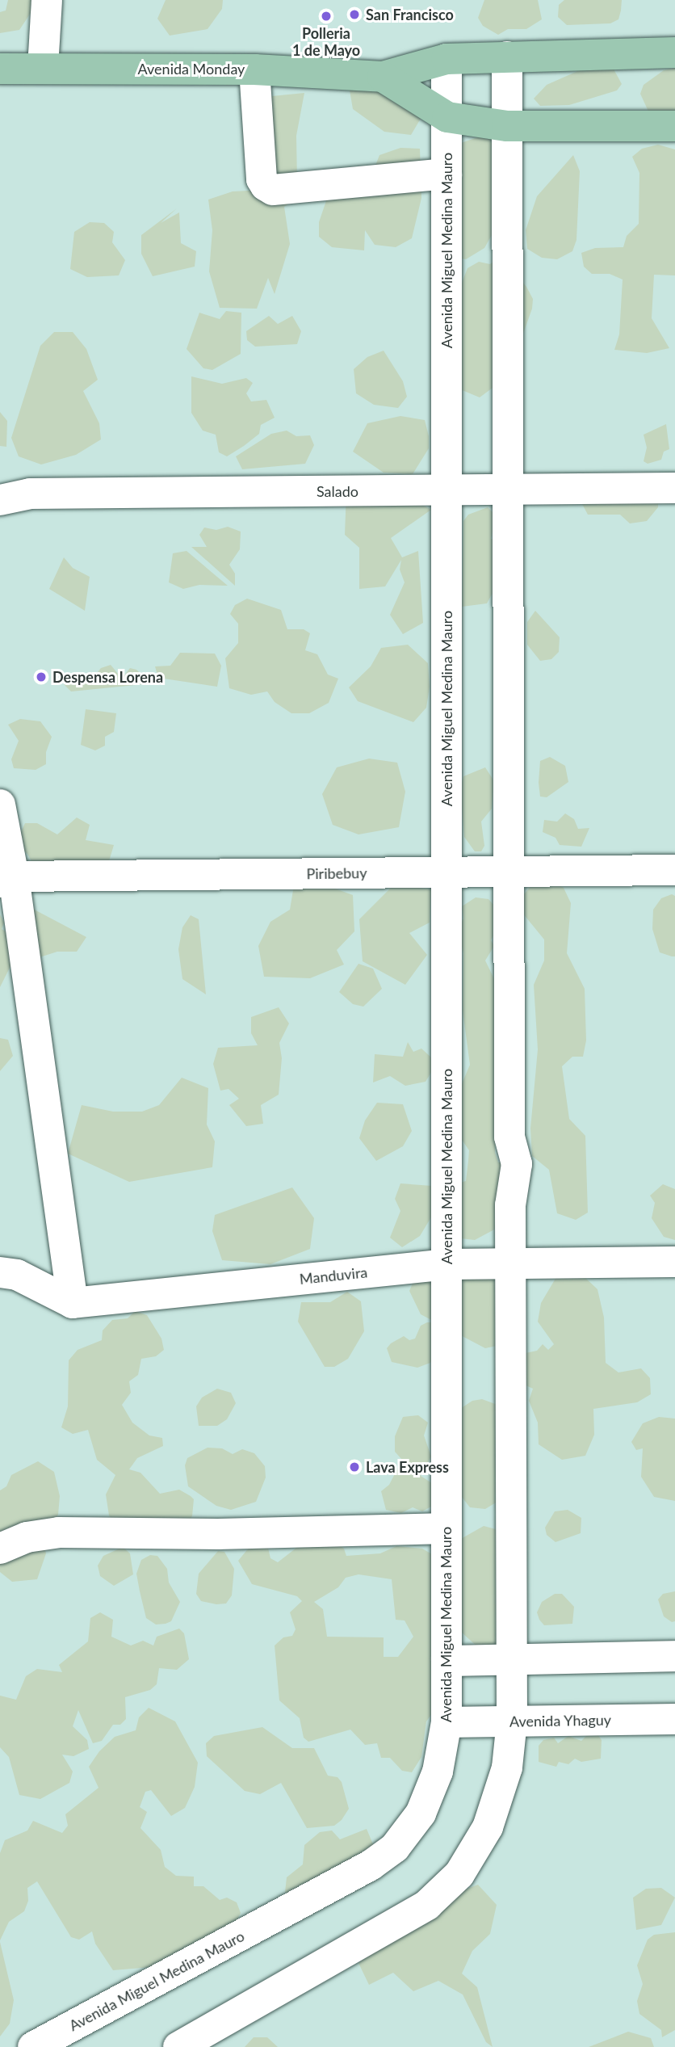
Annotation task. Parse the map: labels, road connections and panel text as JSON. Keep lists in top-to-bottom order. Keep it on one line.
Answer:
{"streets":{"main road":["Avenida Monday"],"street":["Avenida Miguel Medina Mauro","Salado","Piribebuy","Manduvira","Avenida Yhaguy"]},"crossings":[["Avenida Monday","Avenida Miguel Medina Mauro"],["Avenida Miguel Medina Mauro","Salado"],["Avenida Miguel Medina Mauro","Piribebuy"],["Avenida Miguel Medina Mauro","Manduvira"],["Avenida Miguel Medina Mauro","Avenida Yhaguy"]],"places":["San Francisco","Polleria 1 de Mayo","Despensa Lorena","Lava Express"]}
